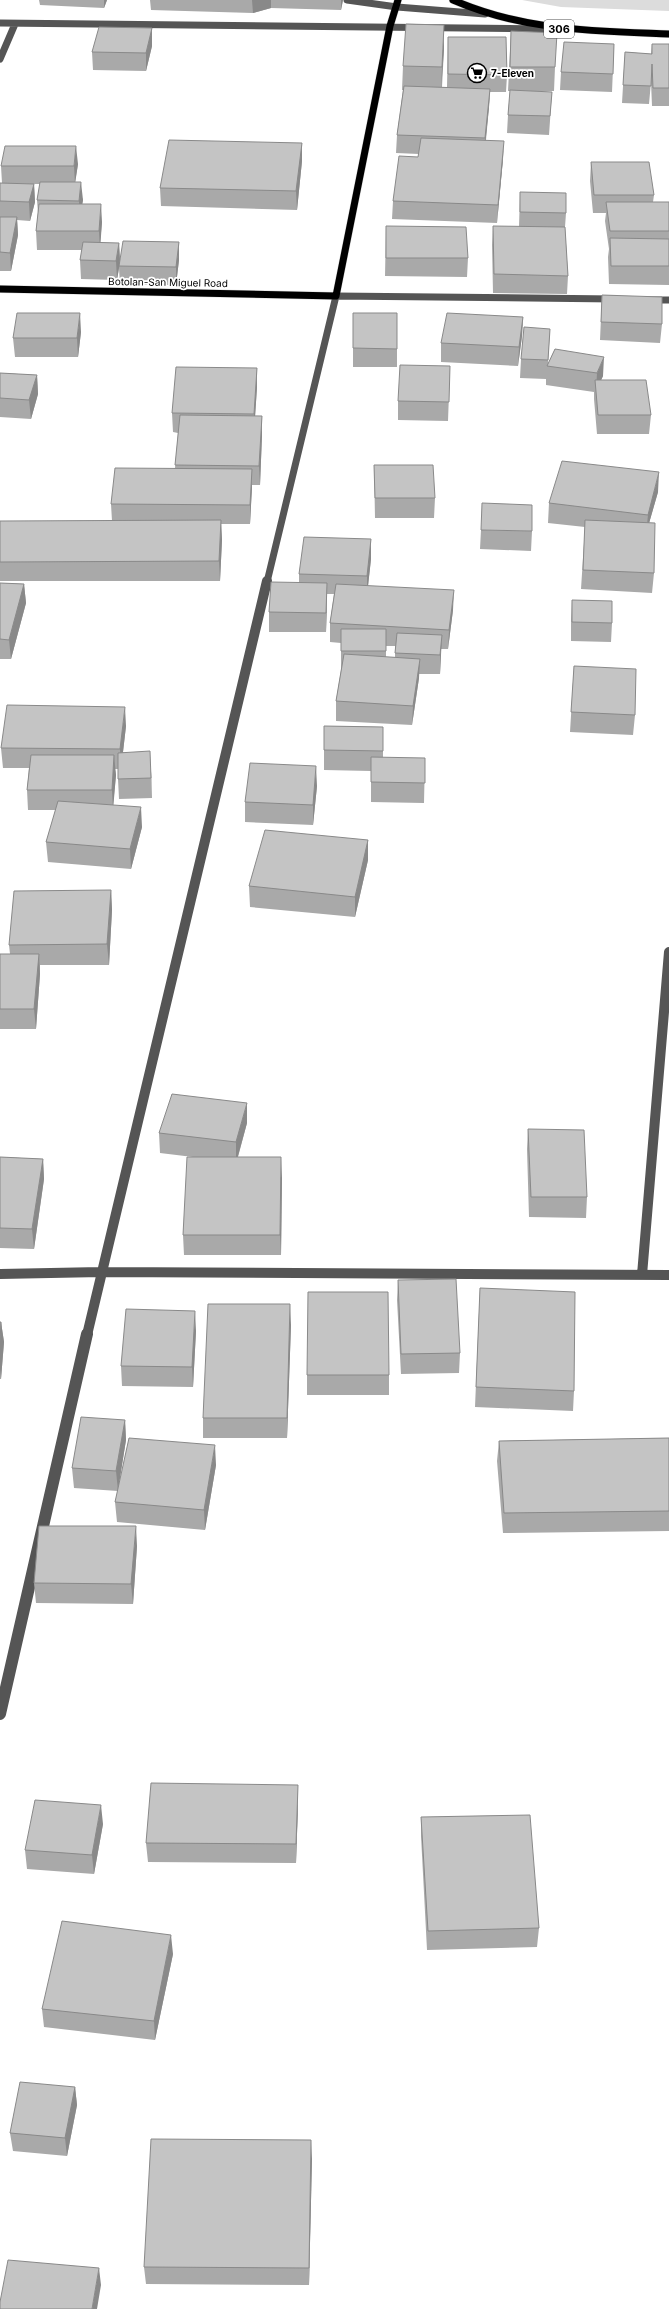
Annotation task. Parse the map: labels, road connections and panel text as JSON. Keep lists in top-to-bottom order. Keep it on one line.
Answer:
{"streets":{"main road":["306","Botolan-San Miguel Road"]},"places":{"supermarket":["7-Eleven"]}}
